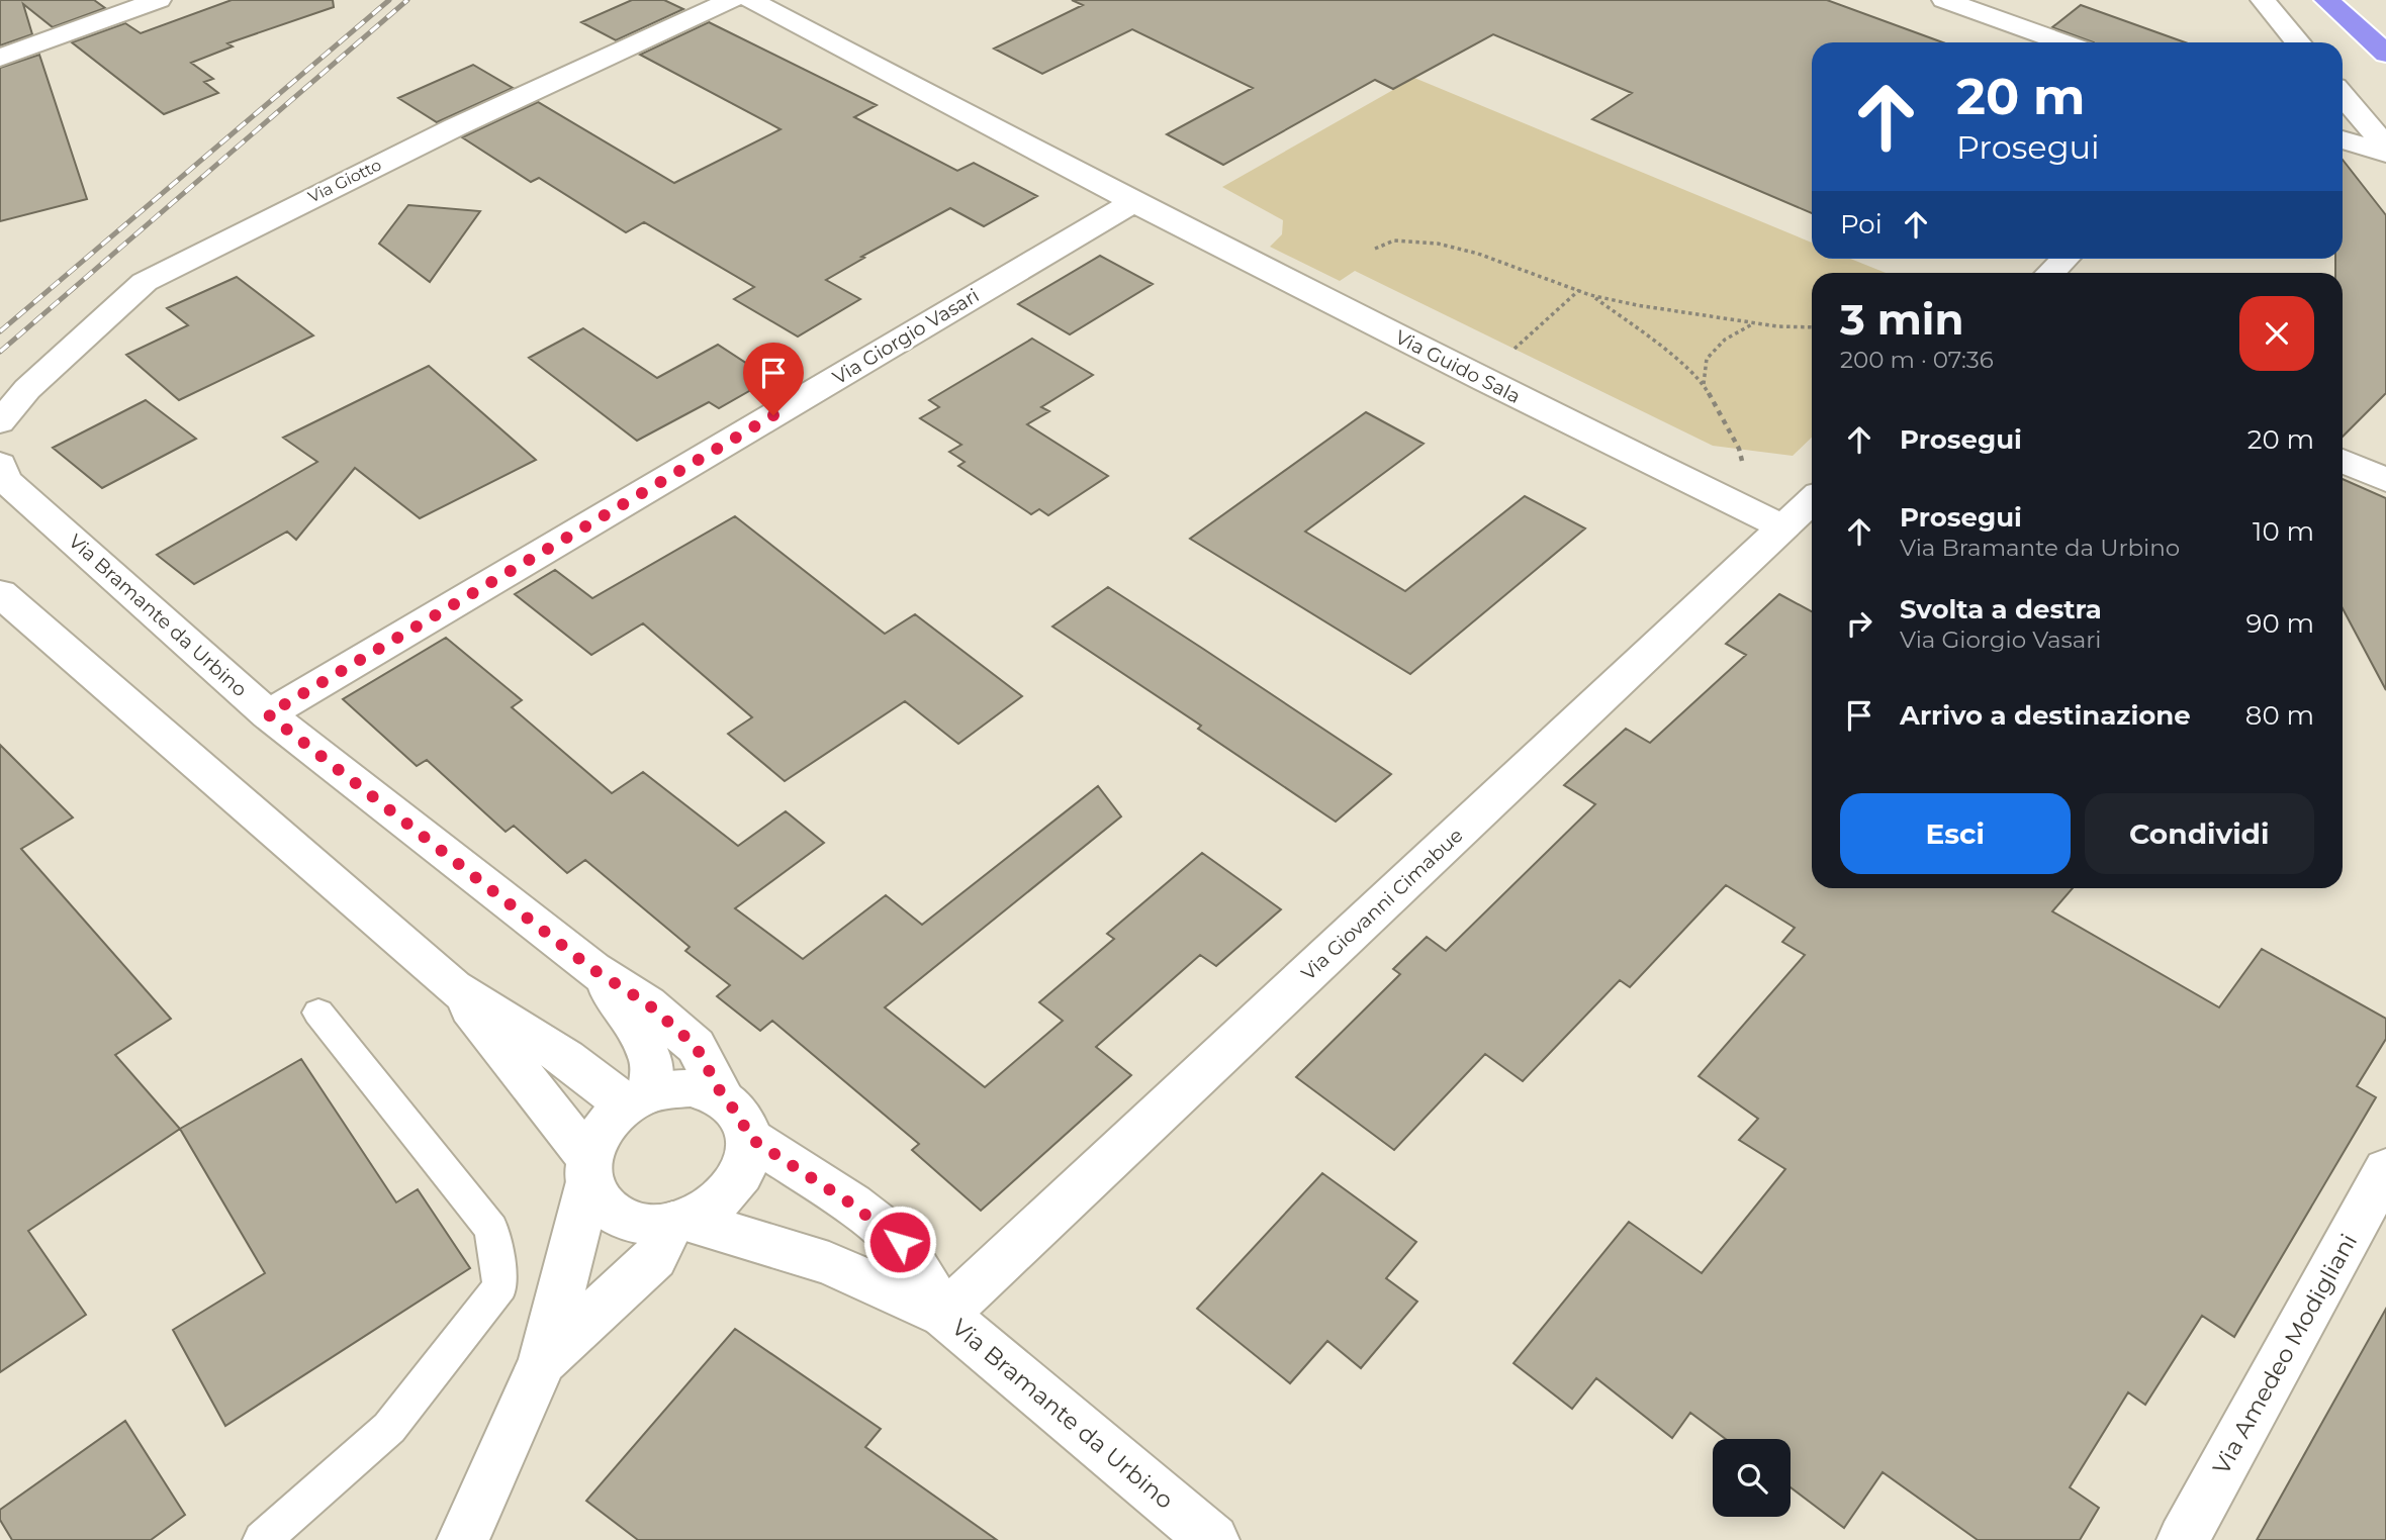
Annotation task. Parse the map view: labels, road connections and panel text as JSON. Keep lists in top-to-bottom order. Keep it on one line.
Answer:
{"streets":{"street":["Via Giotto","Via Giorgio Vasari","Via Guido Sala","Via Bramante da Urbino","Via Giovanni Cimabue","Via Amedeo Modigliani"]},"crossings":[["Via Giorgio Vasari","Via Guido Sala"],["Via Giorgio Vasari","Via Bramante da Urbino"],["Via Guido Sala","Via Giovanni Cimabue"],["Via Bramante da Urbino","Via Giovanni Cimabue"]],"page":{"turn":["20 m","Prosegui"],"then":"Poi","heading":["3 min","200 m · 07:36"],"list":[{"name":"Prosegui","value":"20 m"},{"name":"Prosegui","note":"Via Bramante da Urbino","value":"10 m"},{"name":"Svolta a destra","note":"Via Giorgio Vasari","value":"90 m"},{"name":"Arrivo a destinazione","value":"80 m"}],"buttons":["Esci","Condividi"]}}
